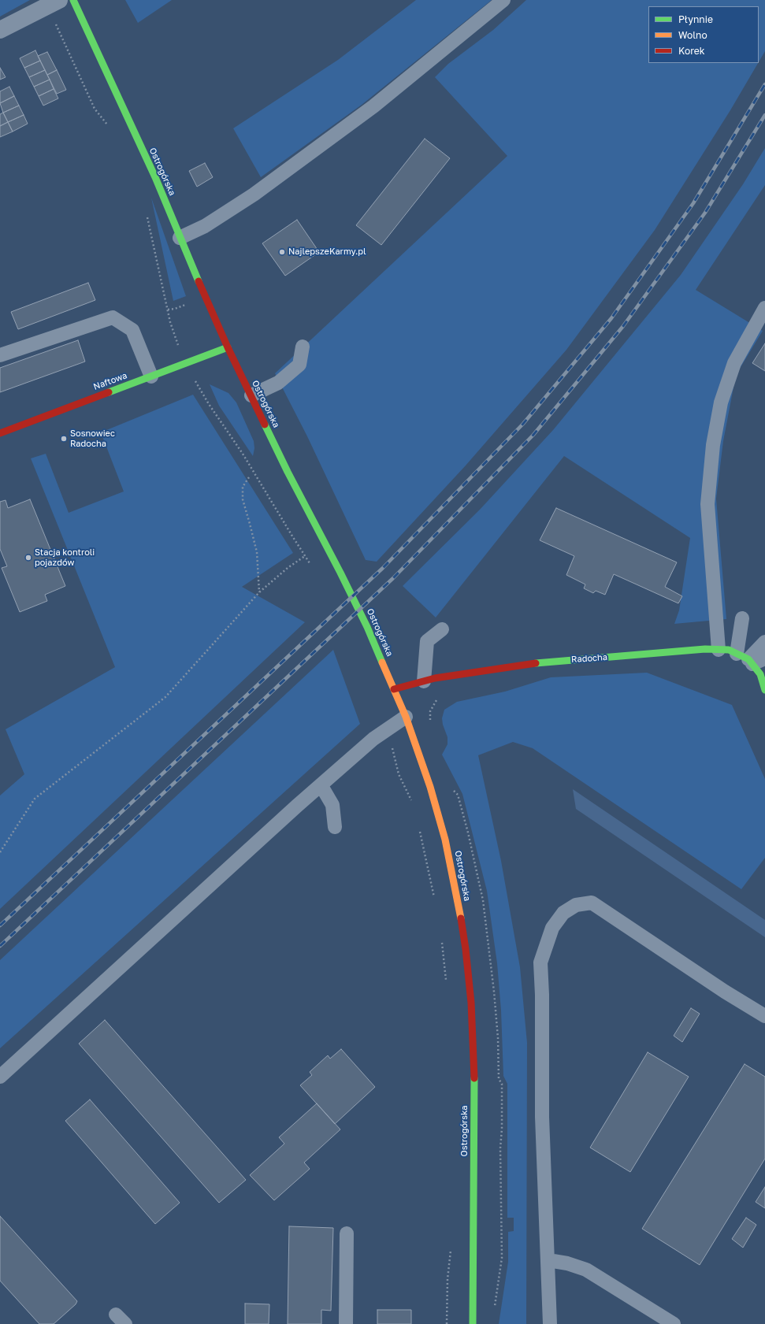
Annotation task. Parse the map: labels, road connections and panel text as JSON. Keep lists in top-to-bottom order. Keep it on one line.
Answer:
{"streets":{"street":["Ostrogórska","Naftowa","Radocha"]},"crossings":[["Ostrogórska","Naftowa"],["Ostrogórska","Radocha"]],"places":["NajlepszeKarmy.pl","Sosnowiec Radocha","Stacja kontroli pojazdów"],"legend":["Płynnie","Wolno","Korek"]}
